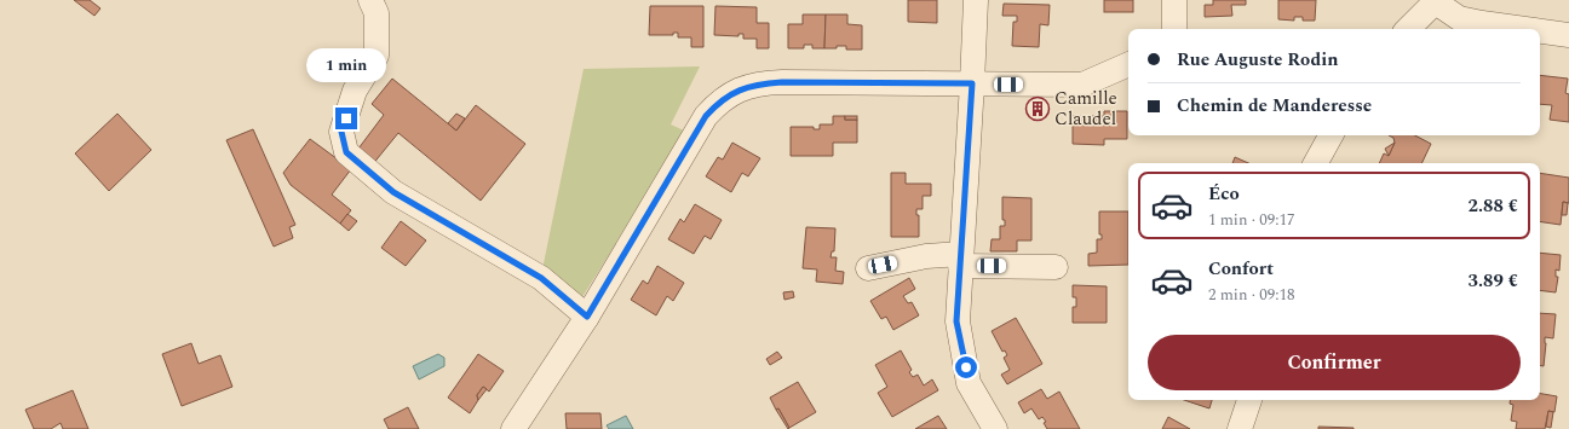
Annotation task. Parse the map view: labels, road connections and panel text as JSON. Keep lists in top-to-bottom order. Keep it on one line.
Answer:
{"places":{"building":["Camille Claudel"]},"page":{"banner":["Rue Auguste Rodin","Chemin de Manderesse"],"bubble":"1 min","list":[{"name":"Éco","note":"1 min · 09:17","value":"2.88 €"},{"name":"Confort","note":"2 min · 09:18","value":"3.89 €"}],"buttons":"Confirmer"}}
